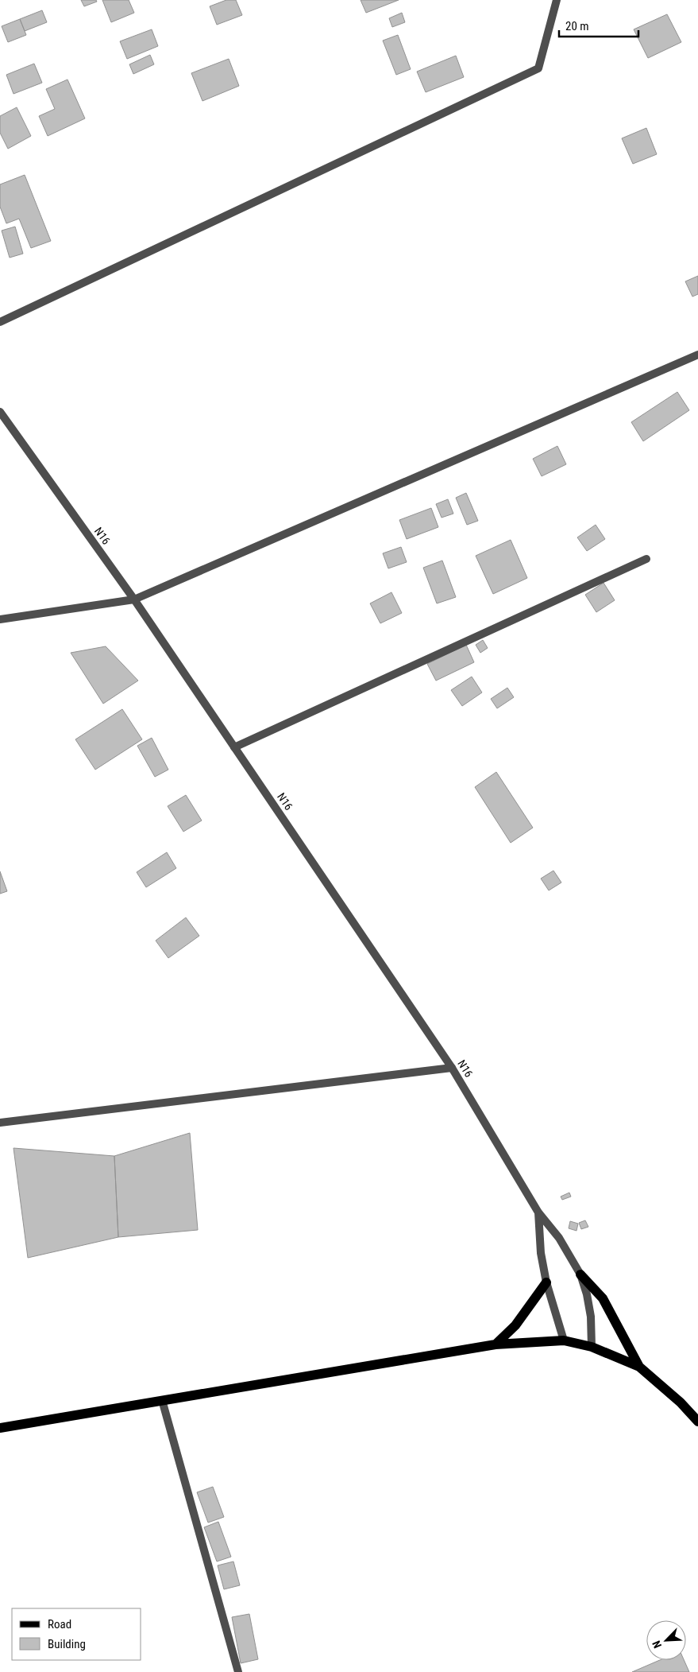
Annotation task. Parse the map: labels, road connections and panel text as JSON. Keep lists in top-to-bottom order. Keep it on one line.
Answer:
{"streets":{"street":["N16"]},"legend":["Road","Building"],"scale_bar":"20 m","north":"bottom left"}
